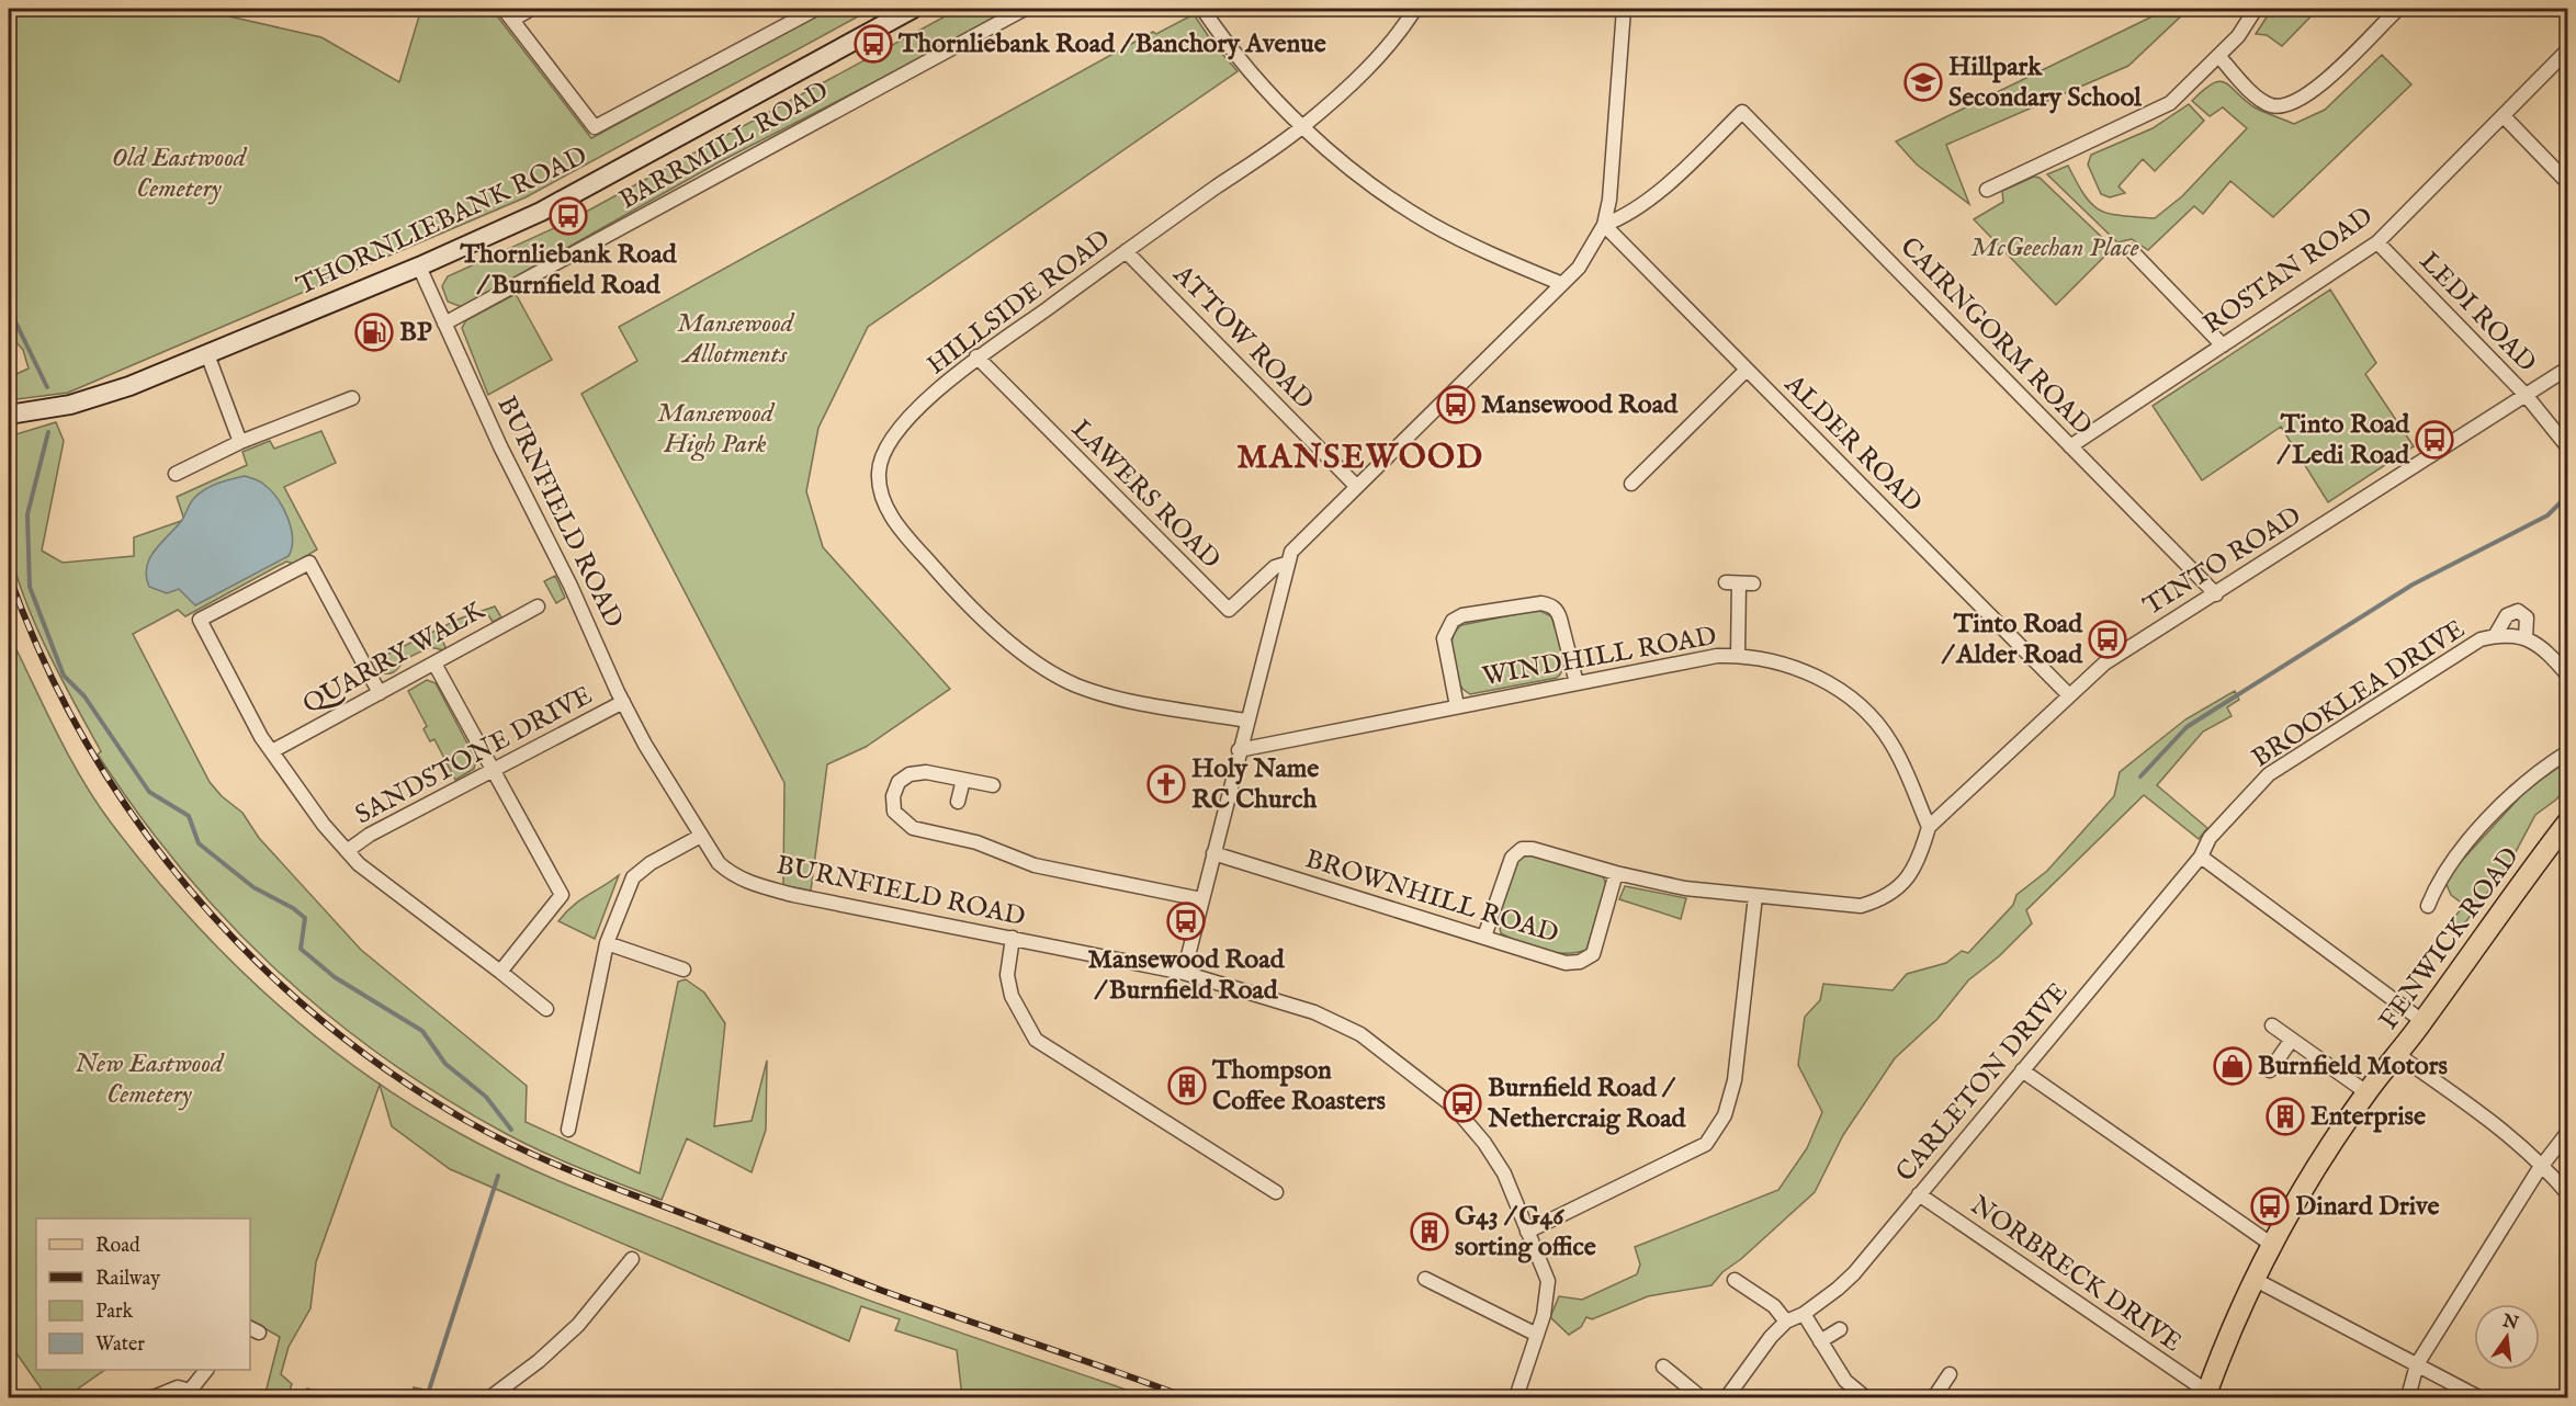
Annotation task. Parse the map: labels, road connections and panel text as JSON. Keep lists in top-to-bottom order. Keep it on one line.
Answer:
{"streets":{"main road":["THORNLIEBANK ROAD","FENWICK ROAD"],"street":["BARRMILL ROAD","ROSTAN ROAD","HILLSIDE ROAD","LEDI ROAD","CAIRNGORM ROAD","ATTOW ROAD","ALDER ROAD","LAWERS ROAD","BURNFIELD ROAD","TINTO ROAD","WINDHILL ROAD","QUARRY WALK","BROOKLEA DRIVE","SANDSTONE DRIVE","BROWNHILL ROAD","CARLETON DRIVE","NORBRECK DRIVE"]},"crossings":[["BARRMILL ROAD","BURNFIELD ROAD"],["THORNLIEBANK ROAD","BURNFIELD ROAD"],["ROSTAN ROAD","LEDI ROAD"],["ROSTAN ROAD","CAIRNGORM ROAD"],["HILLSIDE ROAD","ATTOW ROAD"],["HILLSIDE ROAD","LAWERS ROAD"],["LEDI ROAD","TINTO ROAD"],["CAIRNGORM ROAD","ALDER ROAD"],["CAIRNGORM ROAD","TINTO ROAD"],["ALDER ROAD","TINTO ROAD"],["BURNFIELD ROAD","SANDSTONE DRIVE"],["TINTO ROAD","WINDHILL ROAD"],["BROOKLEA DRIVE","CARLETON DRIVE"],["FENWICK ROAD","NORBRECK DRIVE"],["CARLETON DRIVE","NORBRECK DRIVE"]],"districts":["MANSEWOOD"],"parks":["Old Eastwood Cemetery","McGeechan Place","Mansewood Allotments","Mansewood High Park","New Eastwood Cemetery"],"places":{"bus stop":["Thornliebank Road / Banchory Avenue","Thornliebank Road / Burnfield Road","Mansewood Road","Tinto Road / Ledi Road","Tinto Road / Alder Road","Mansewood Road / Burnfield Road","Burnfield Road / Nethercraig Road","Dinard Drive"],"school or university":["Hillpark Secondary School"],"fuel station":["BP"],"church":["Holy Name RC Church"],"shop":["Burnfield Motors"],"building":["Thompson Coffee Roasters","Enterprise","G43 / G46 sorting office"]},"legend":["Road","Railway","Park","Water"],"north":"top"}
